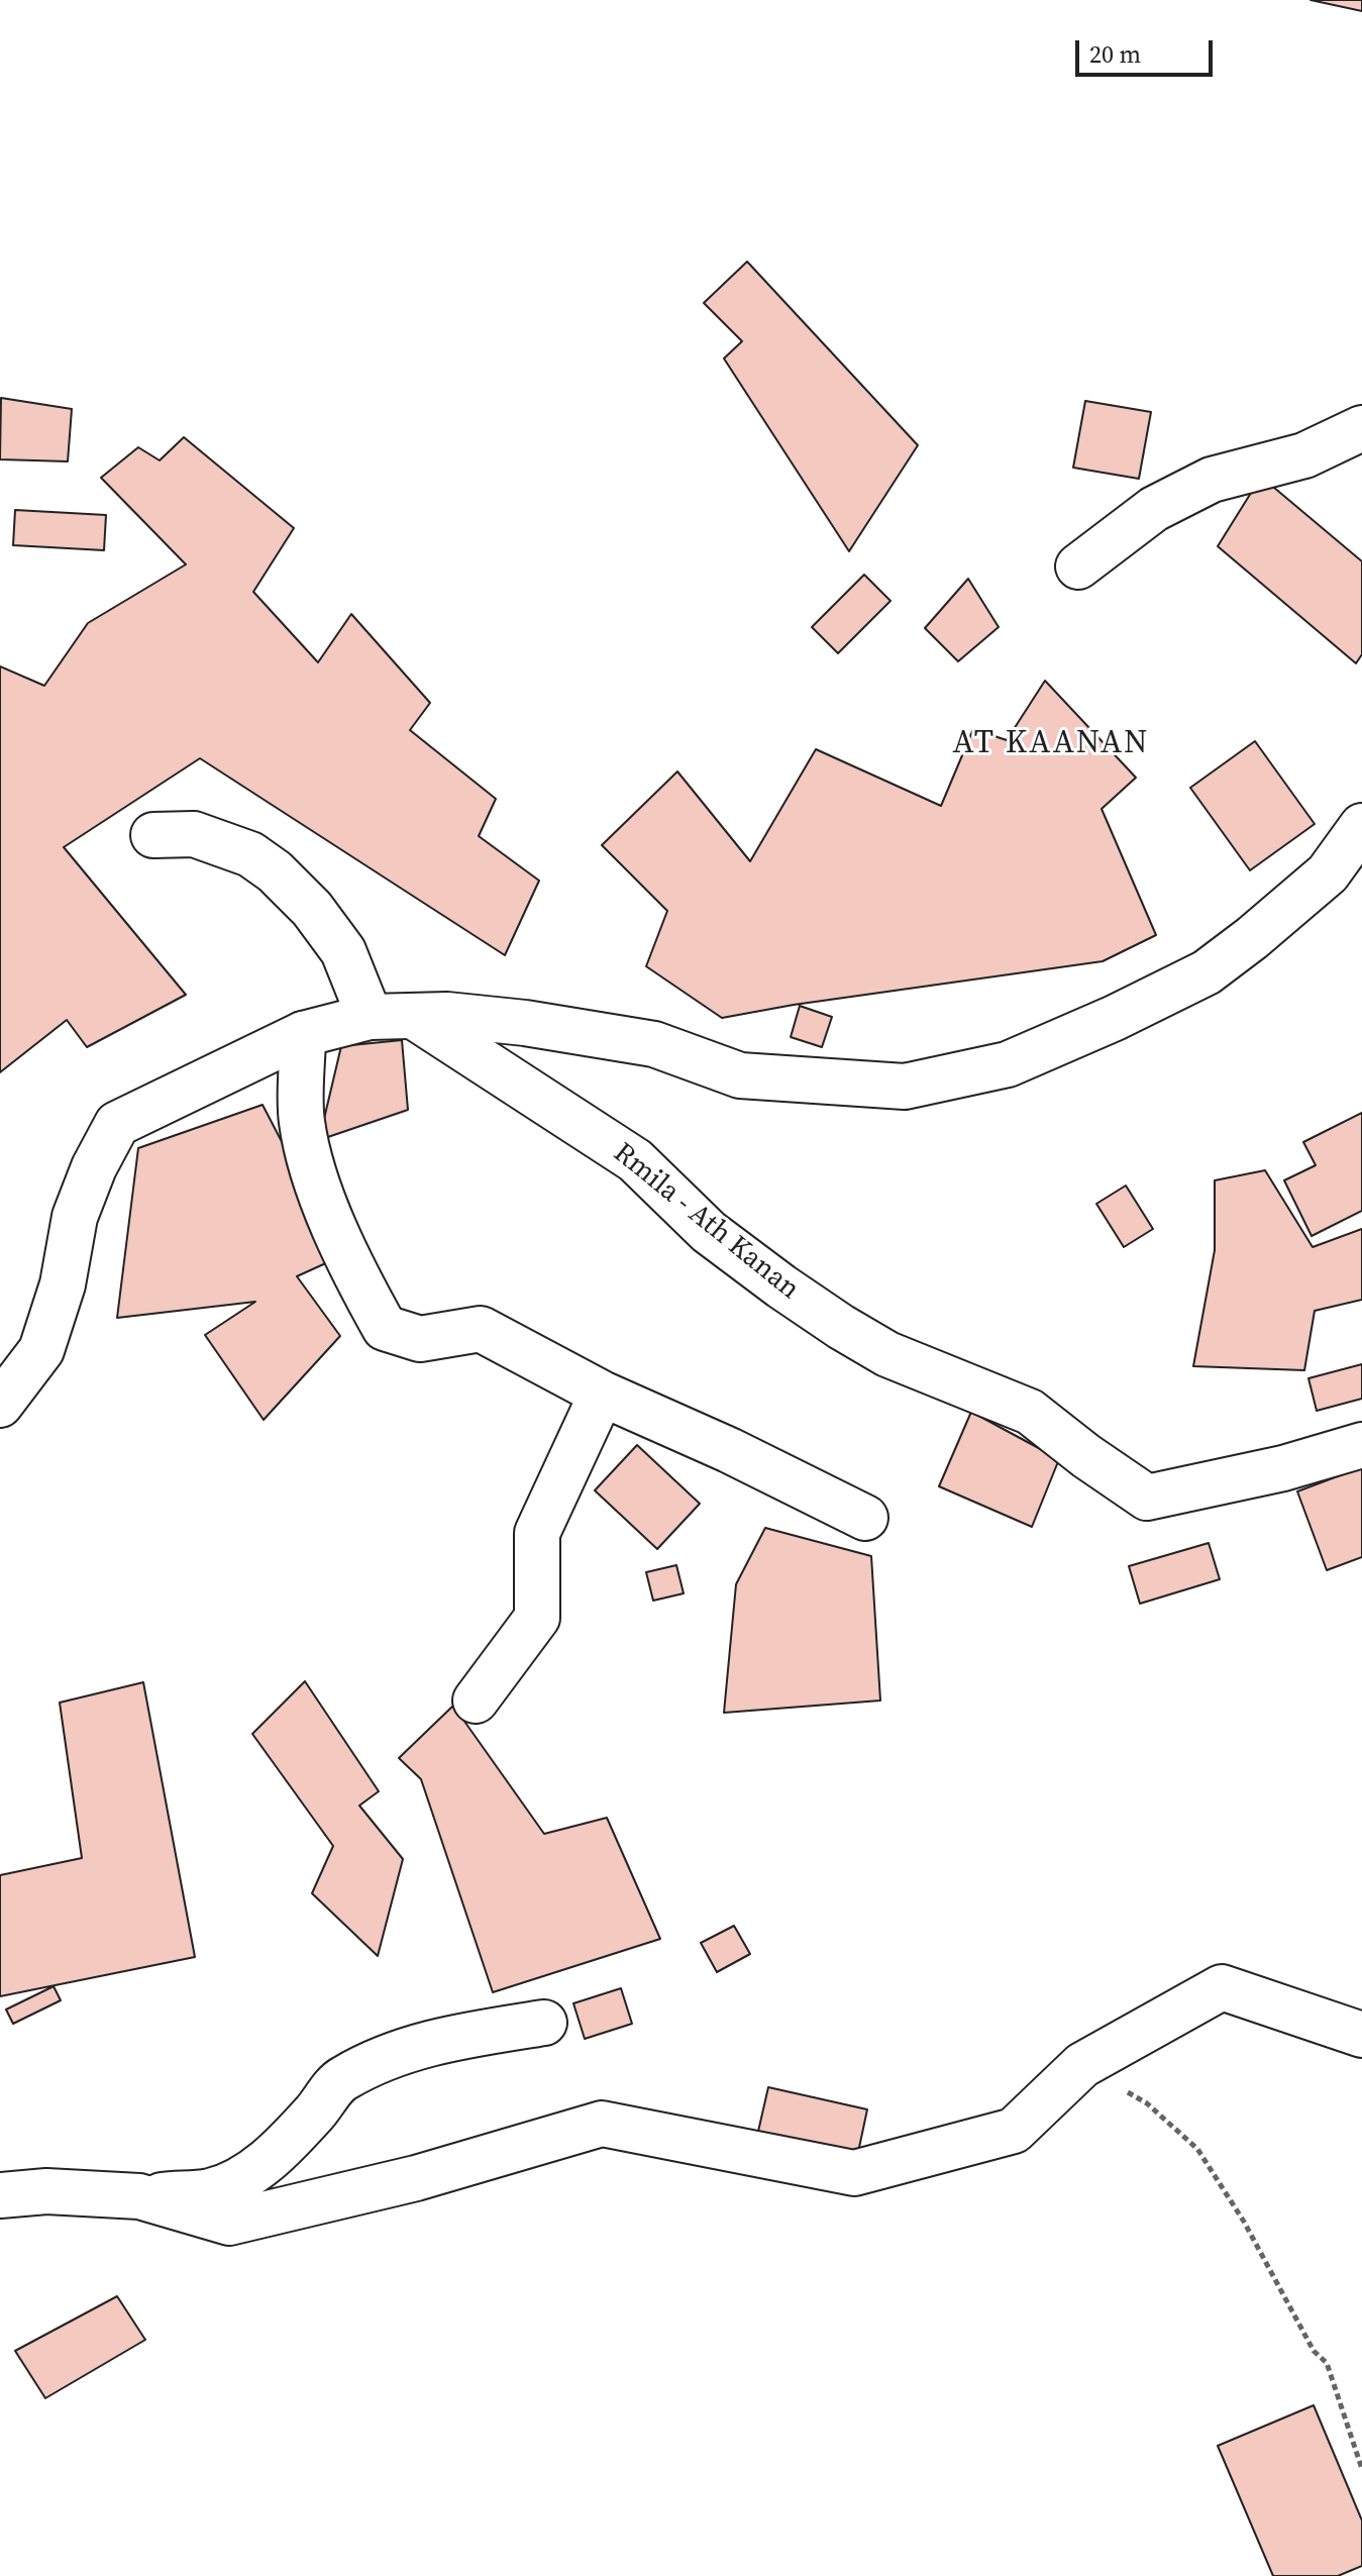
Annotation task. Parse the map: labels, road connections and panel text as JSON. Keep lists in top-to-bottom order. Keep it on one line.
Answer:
{"streets":{"street":["Rmila - Ath Kanan"]},"districts":["AT KAANAN"],"scale_bar":"20 m"}
